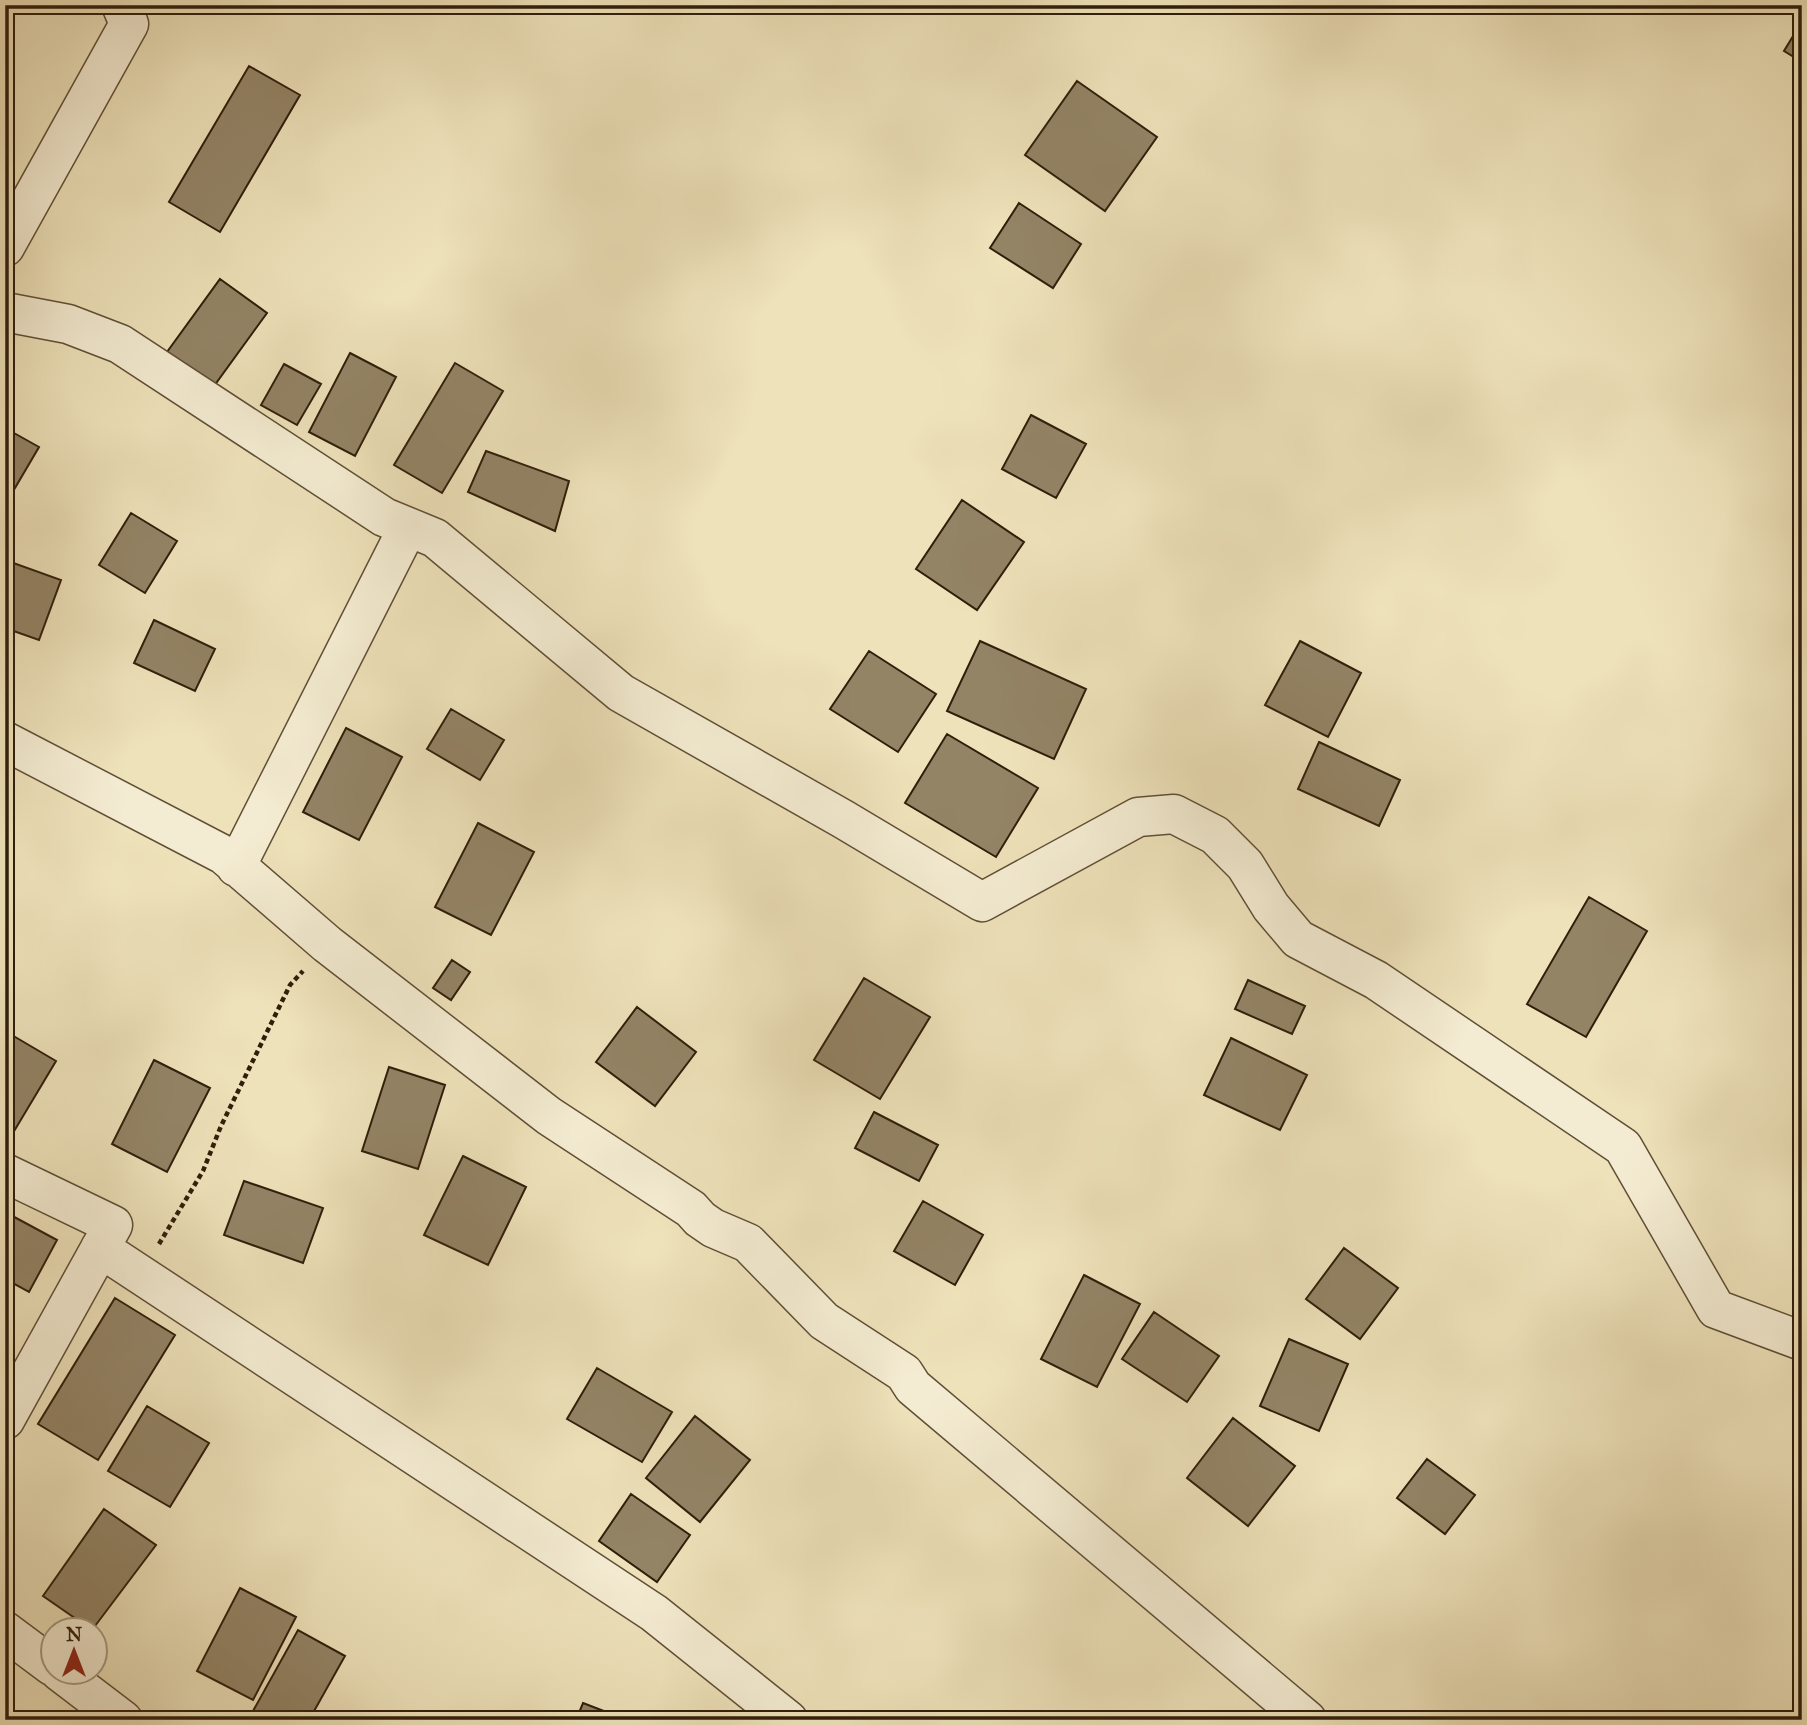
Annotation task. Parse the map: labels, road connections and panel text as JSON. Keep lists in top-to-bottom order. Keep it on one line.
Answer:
{"north":"top"}
